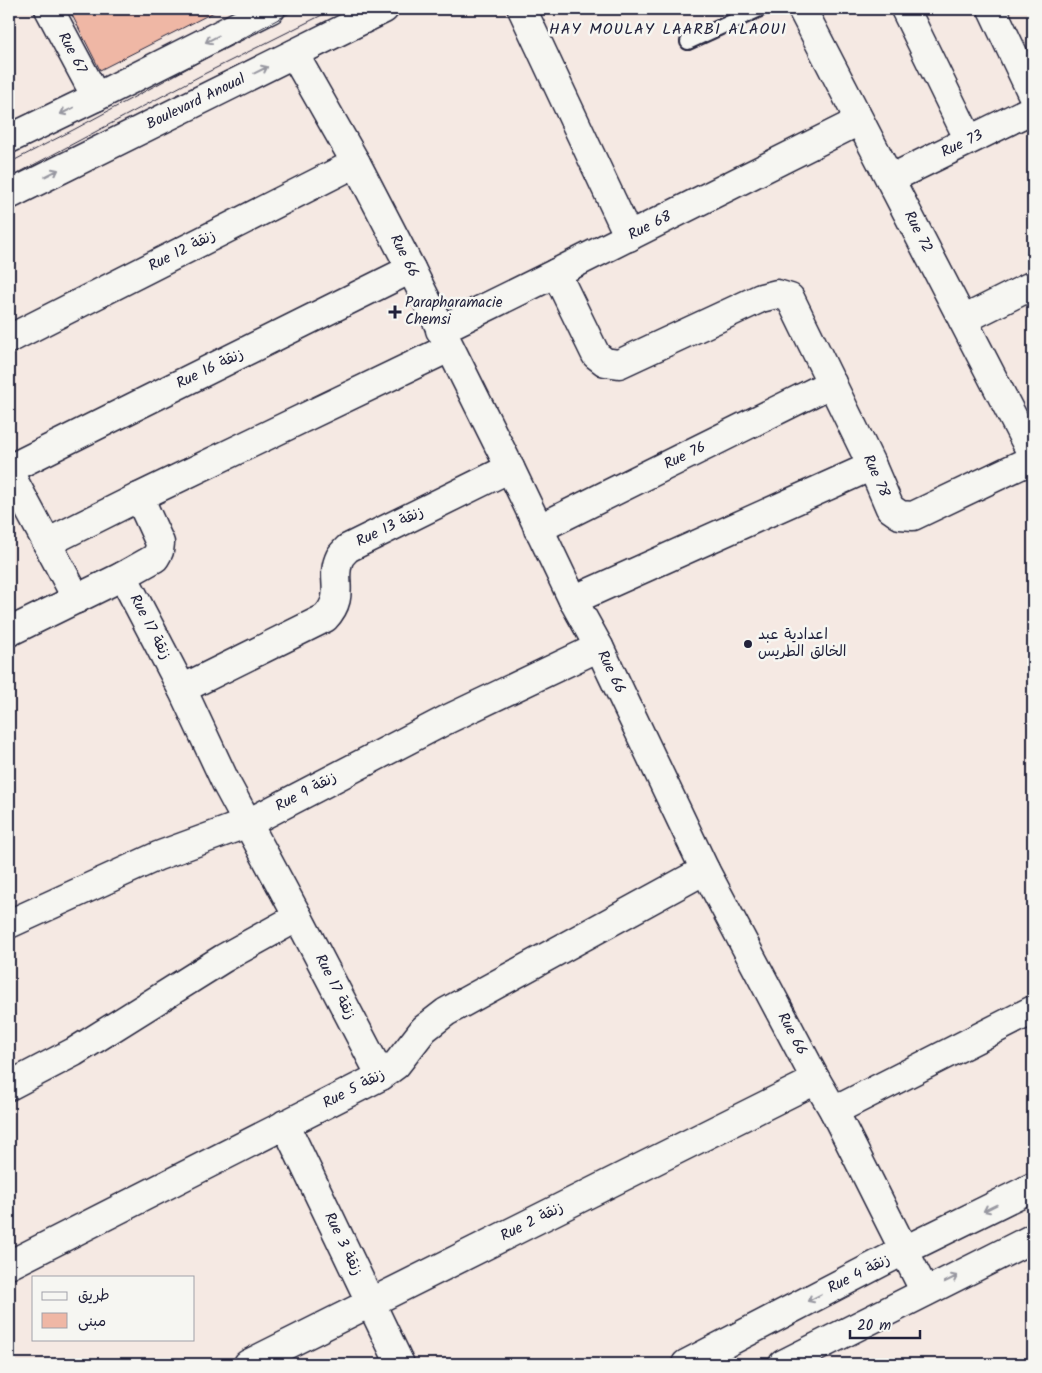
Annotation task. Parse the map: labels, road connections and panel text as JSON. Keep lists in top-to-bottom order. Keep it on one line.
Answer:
{"streets":{"street":["Rue 67","Boulevard Anoual","Rue 73","Rue 68","Rue 72","Rue 12 زنقة","Rue 66","Rue 16 زنقة","Rue 76","Rue 78","Rue 13 زنقة","Rue 17 زنقة","Rue 9 زنقة","Rue 5 زنقة","Rue 2 زنقة","Rue 3 زنقة","Rue 4 زنقة"]},"crossings":[["Boulevard Anoual","Rue 66"],["Rue 73","Rue 72"],["Rue 68","Rue 72"],["Rue 68","Rue 66"],["Rue 68","Rue 78"],["Rue 72","Rue 78"],["Rue 12 زنقة","Rue 66"],["Rue 66","Rue 16 زنقة"],["Rue 66","Rue 76"],["Rue 66","Rue 13 زنقة"],["Rue 66","Rue 9 زنقة"],["Rue 66","Rue 5 زنقة"],["Rue 66","Rue 2 زنقة"],["Rue 66","Rue 4 زنقة"],["Rue 76","Rue 78"],["Rue 13 زنقة","Rue 17 زنقة"],["Rue 17 زنقة","Rue 9 زنقة"],["Rue 17 زنقة","Rue 5 زنقة"],["Rue 5 زنقة","Rue 3 زنقة"],["Rue 2 زنقة","Rue 3 زنقة"]],"districts":["HAY MOULAY LAARBI ALAOUI"],"places":{"health":["Parapharamacie Chemsi"],"other":["اعدادية عبد الخالق الطريس"]},"legend":["طريق","مبنى"],"scale_bar":"20 m"}
